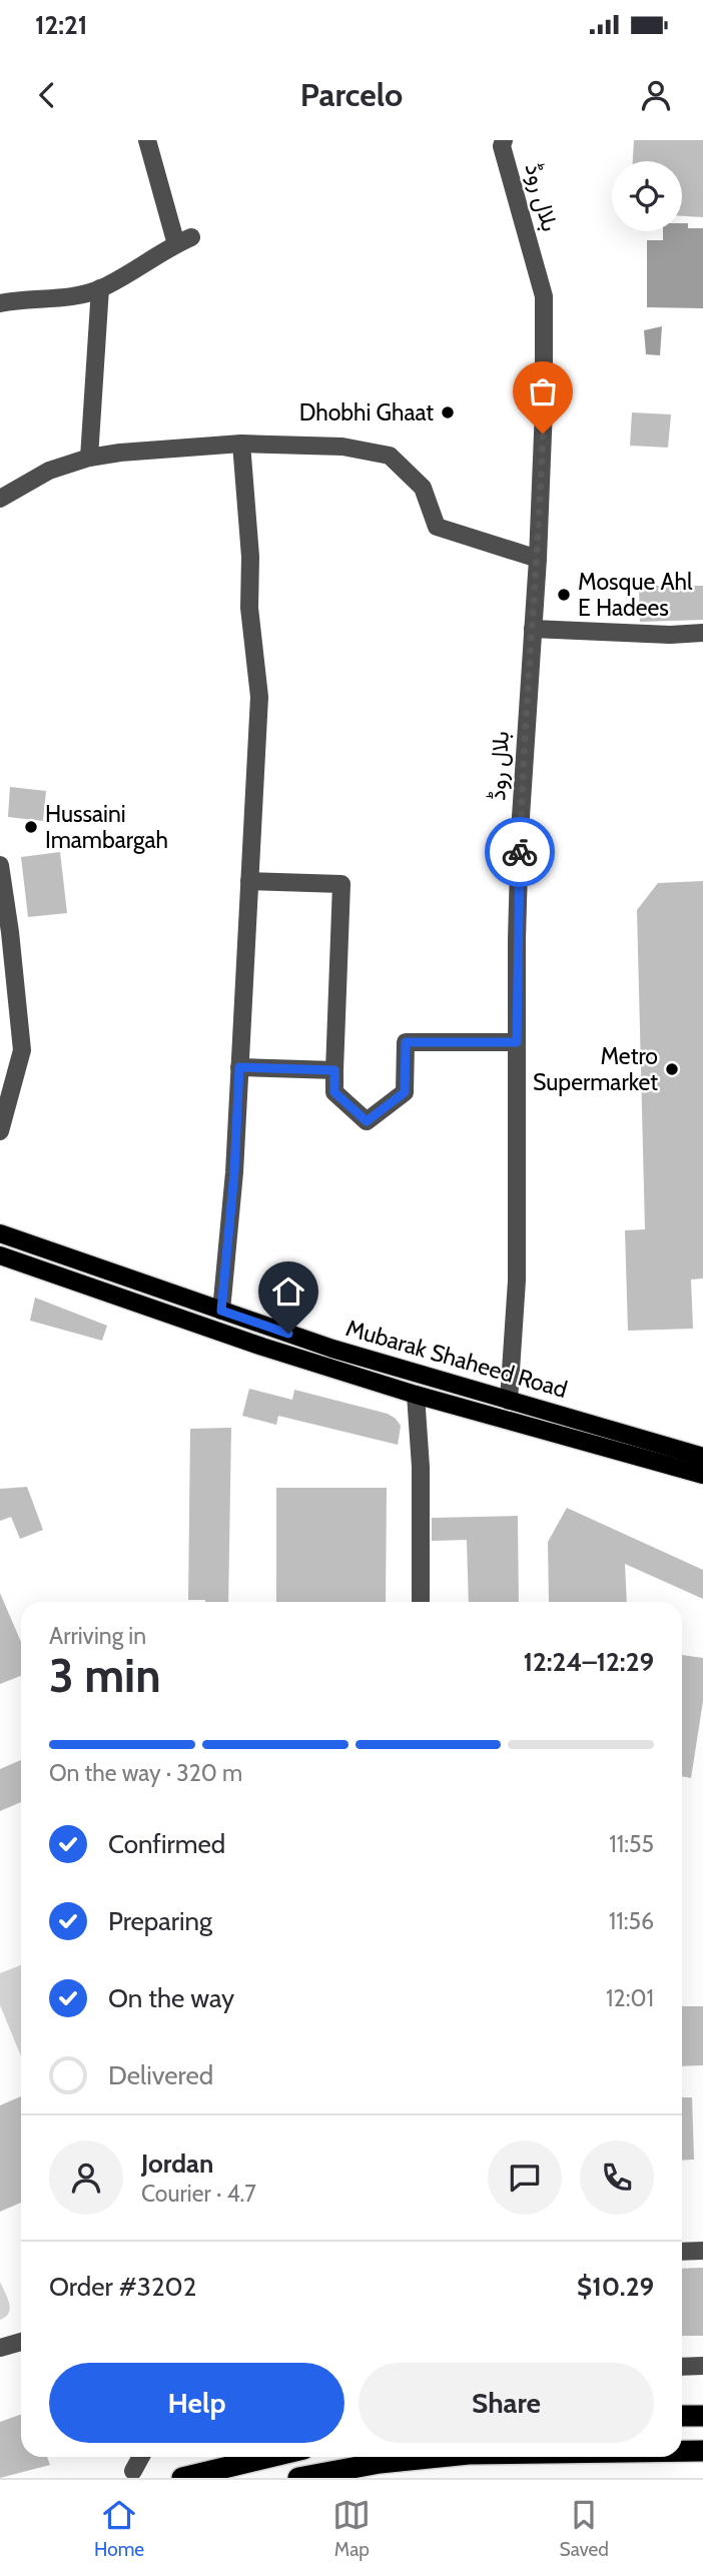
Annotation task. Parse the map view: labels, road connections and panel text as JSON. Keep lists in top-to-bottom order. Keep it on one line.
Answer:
{"streets":{"main road":["Mubarak Shaheed Road"],"street":["بلال روڈ"]},"crossings":[["بلال روڈ","Mubarak Shaheed Road"]],"places":["Dhobhi Ghaat","Mosque Ahl E Hadees","Hussaini Imambargah","Metro Supermarket"],"page":{"status":"12:21","header":"Parcelo","heading":["3 min","Arriving in","12:24–12:29"],"panel":["Jordan","Courier · 4.7","Order #3202","$10.29"],"bar":"On the way · 320 m","list":[["Confirmed","11:55"],["Preparing","11:56"],["On the way","12:01"],"Delivered"],"buttons":["Help","Share"],"tabs":["Home","Map","Saved"]}}
